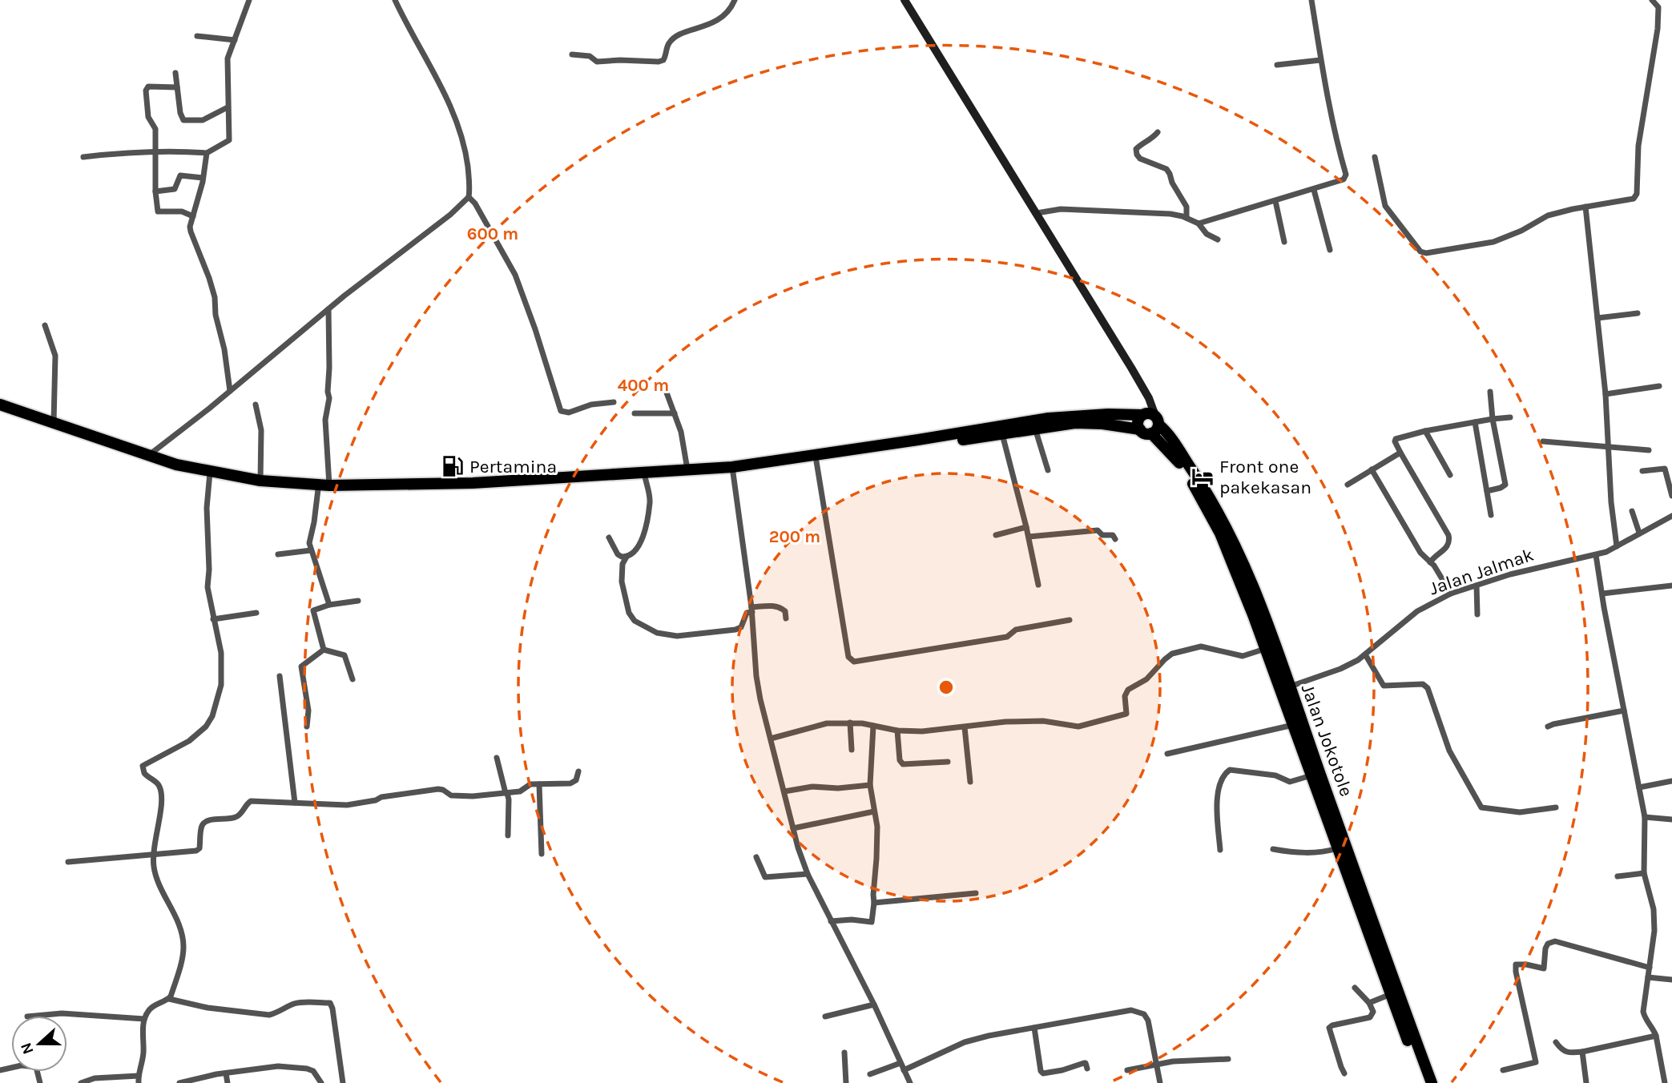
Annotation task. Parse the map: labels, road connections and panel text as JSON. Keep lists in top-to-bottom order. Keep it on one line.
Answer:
{"streets":{"highway":["Jalan Jokotole"],"street":["Jalan Jalmak"]},"crossings":[["Jalan Jalmak","Jalan Jokotole"]],"places":{"fuel station":["Pertamina"],"hotel":["Front one pakekasan"]},"north":"left","rings":["600 m","400 m","200 m"]}
